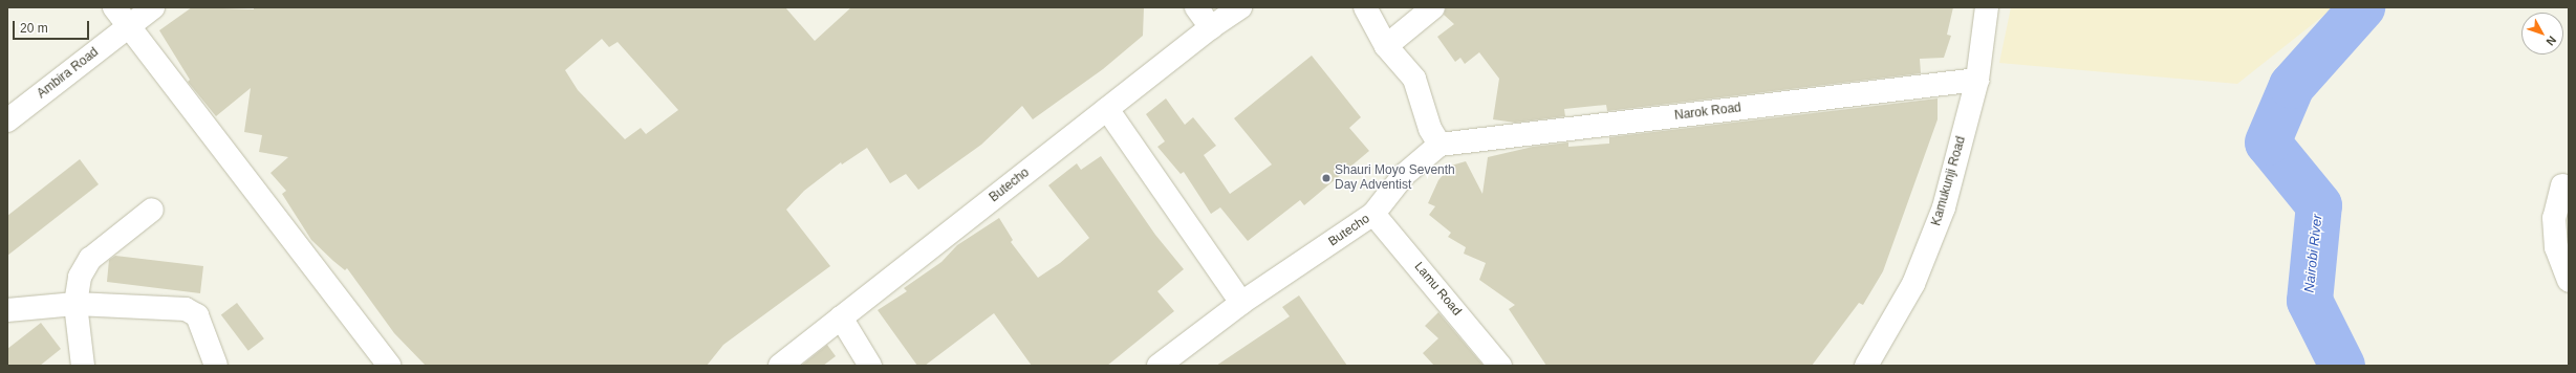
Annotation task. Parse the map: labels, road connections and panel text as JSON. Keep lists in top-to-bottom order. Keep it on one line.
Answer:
{"streets":{"street":["Ambira Road","Narok Road","Kamukunji Road","Butecho","Lamu Road"]},"crossings":[["Narok Road","Kamukunji Road"],["Narok Road","Butecho"],["Butecho","Lamu Road"]],"water":["Nairobi River"],"places":["Shauri Moyo Seventh Day Adventist"],"scale_bar":"20 m","north":"bottom right"}
